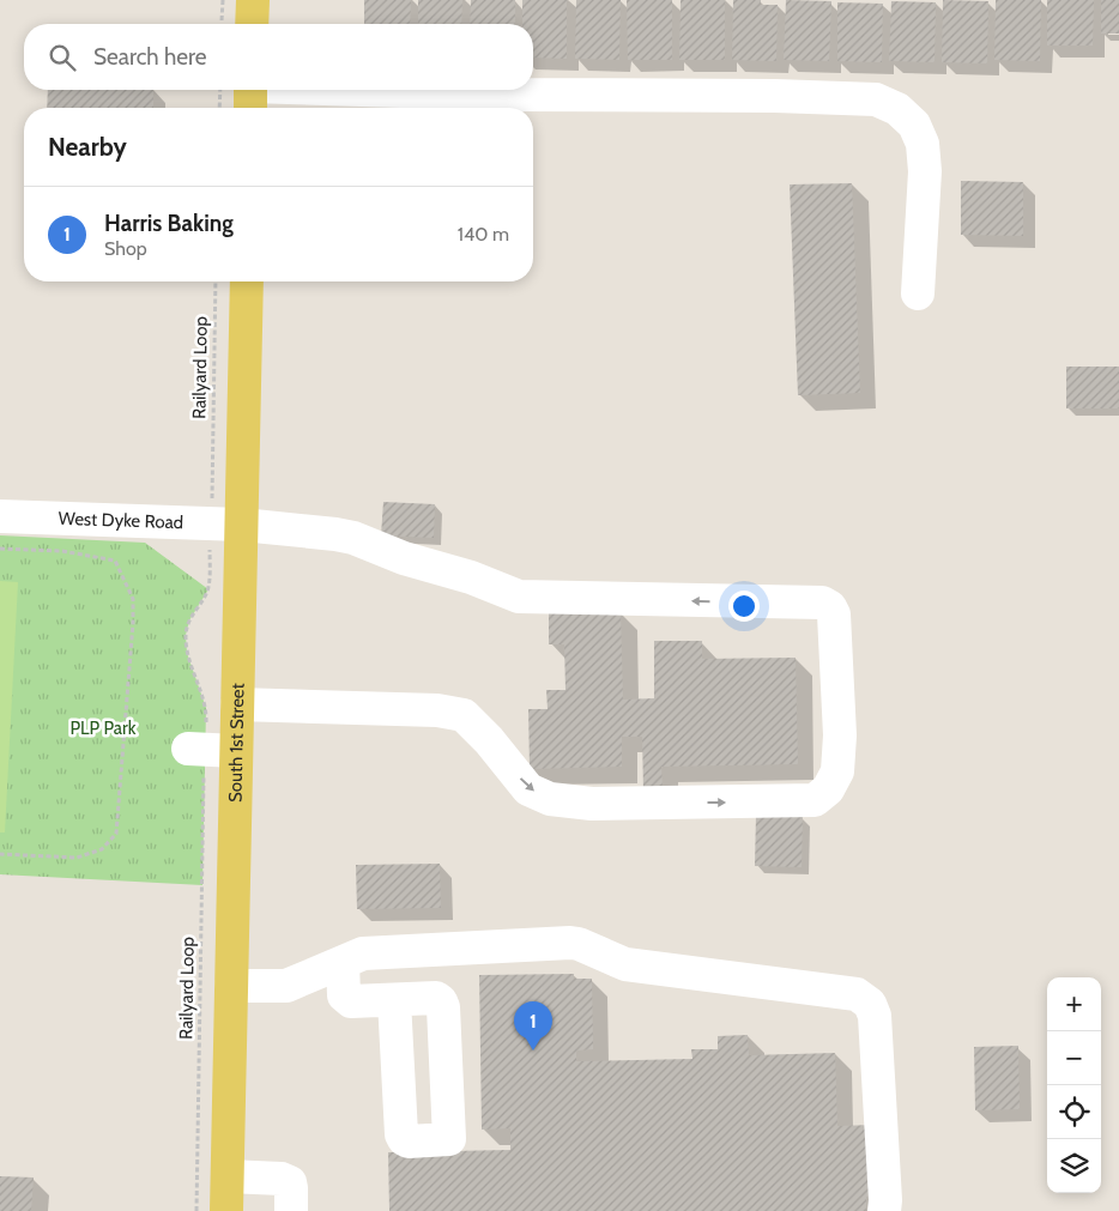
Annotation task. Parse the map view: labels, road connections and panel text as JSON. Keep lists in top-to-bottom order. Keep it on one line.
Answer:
{"streets":{"main road":["South 1st Street"],"street":["West Dyke Road"],"path":["Railyard Loop"]},"crossings":[["West Dyke Road","South 1st Street"]],"parks":["PLP Park"],"page":{"search":"Search here","heading":"Nearby","list":[{"mark":"1","name":"Harris Baking","note":"Shop","value":"140 m"}],"map_buttons":["+","−"],"pins":"1"}}
